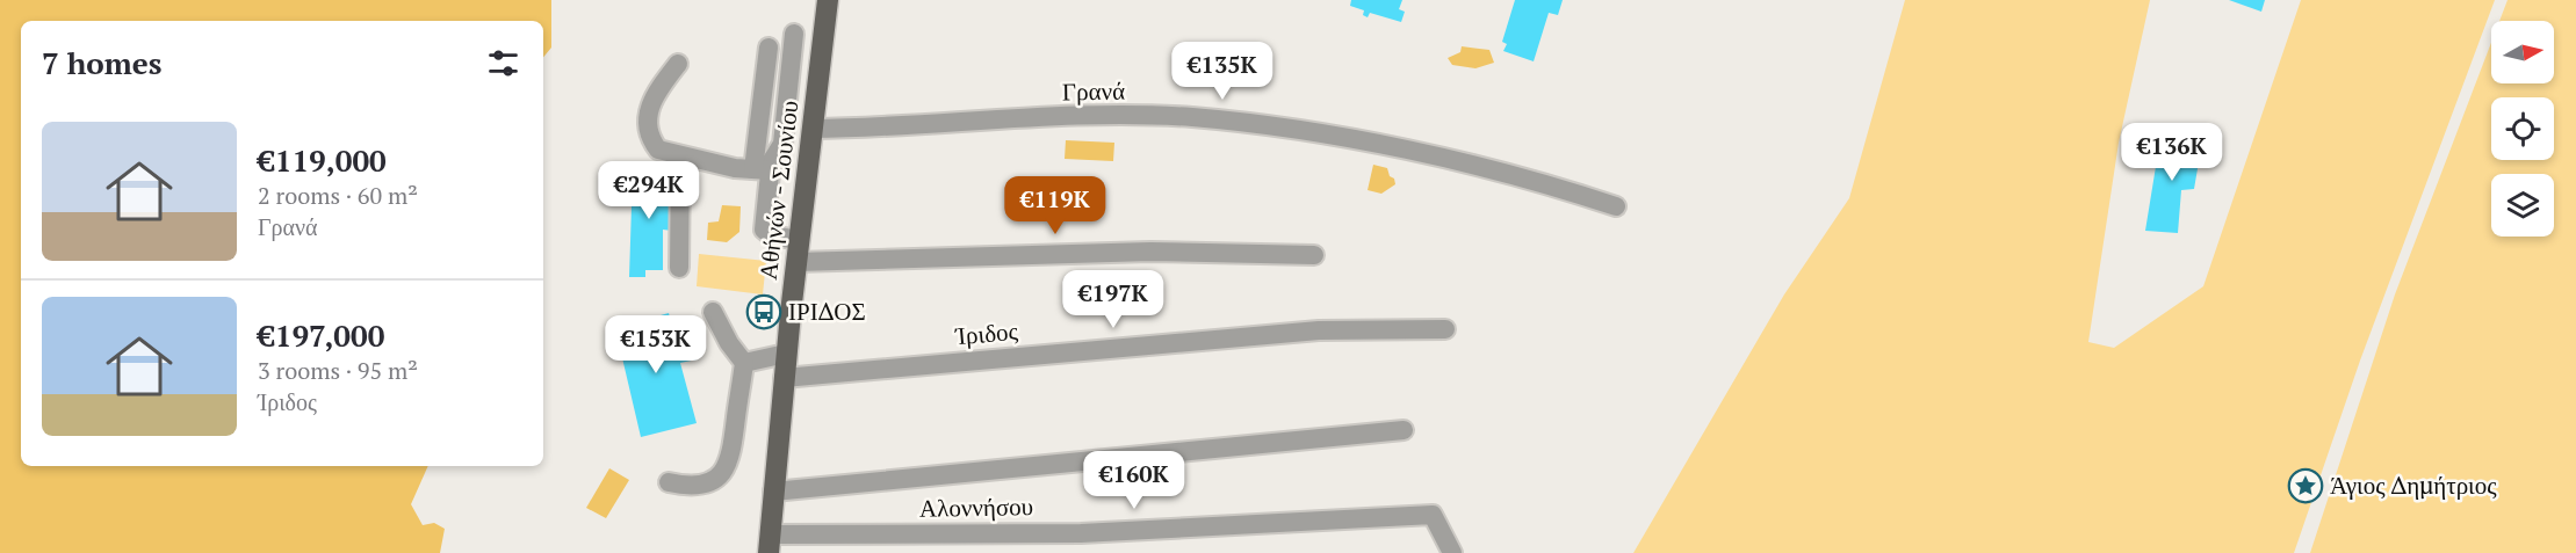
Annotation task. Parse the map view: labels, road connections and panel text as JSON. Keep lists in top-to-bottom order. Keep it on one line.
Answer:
{"streets":{"main road":["Αθήνών - Σουνίου"],"street":["Γρανά","Ίριδος","Αλοννήσου"]},"crossings":[["Γρανά","Αθήνών - Σουνίου"],["Αθήνών - Σουνίου","Ίριδος"],["Αθήνών - Σουνίου","Αλοννήσου"]],"places":{"bus stop":["ΙΡΙΔΟΣ"],"place":["Άγιος Δημήτριος"]},"north":"right","page":{"heading":"7 homes","price":["€135K","€136K","€294K","€119K","€197K","€153K","€160K"],"list":[{"name":"€119,000","note":"2 rooms · 60 m² · Γρανά"},{"name":"€197,000","note":"3 rooms · 95 m² · Ίριδος"}]}}
